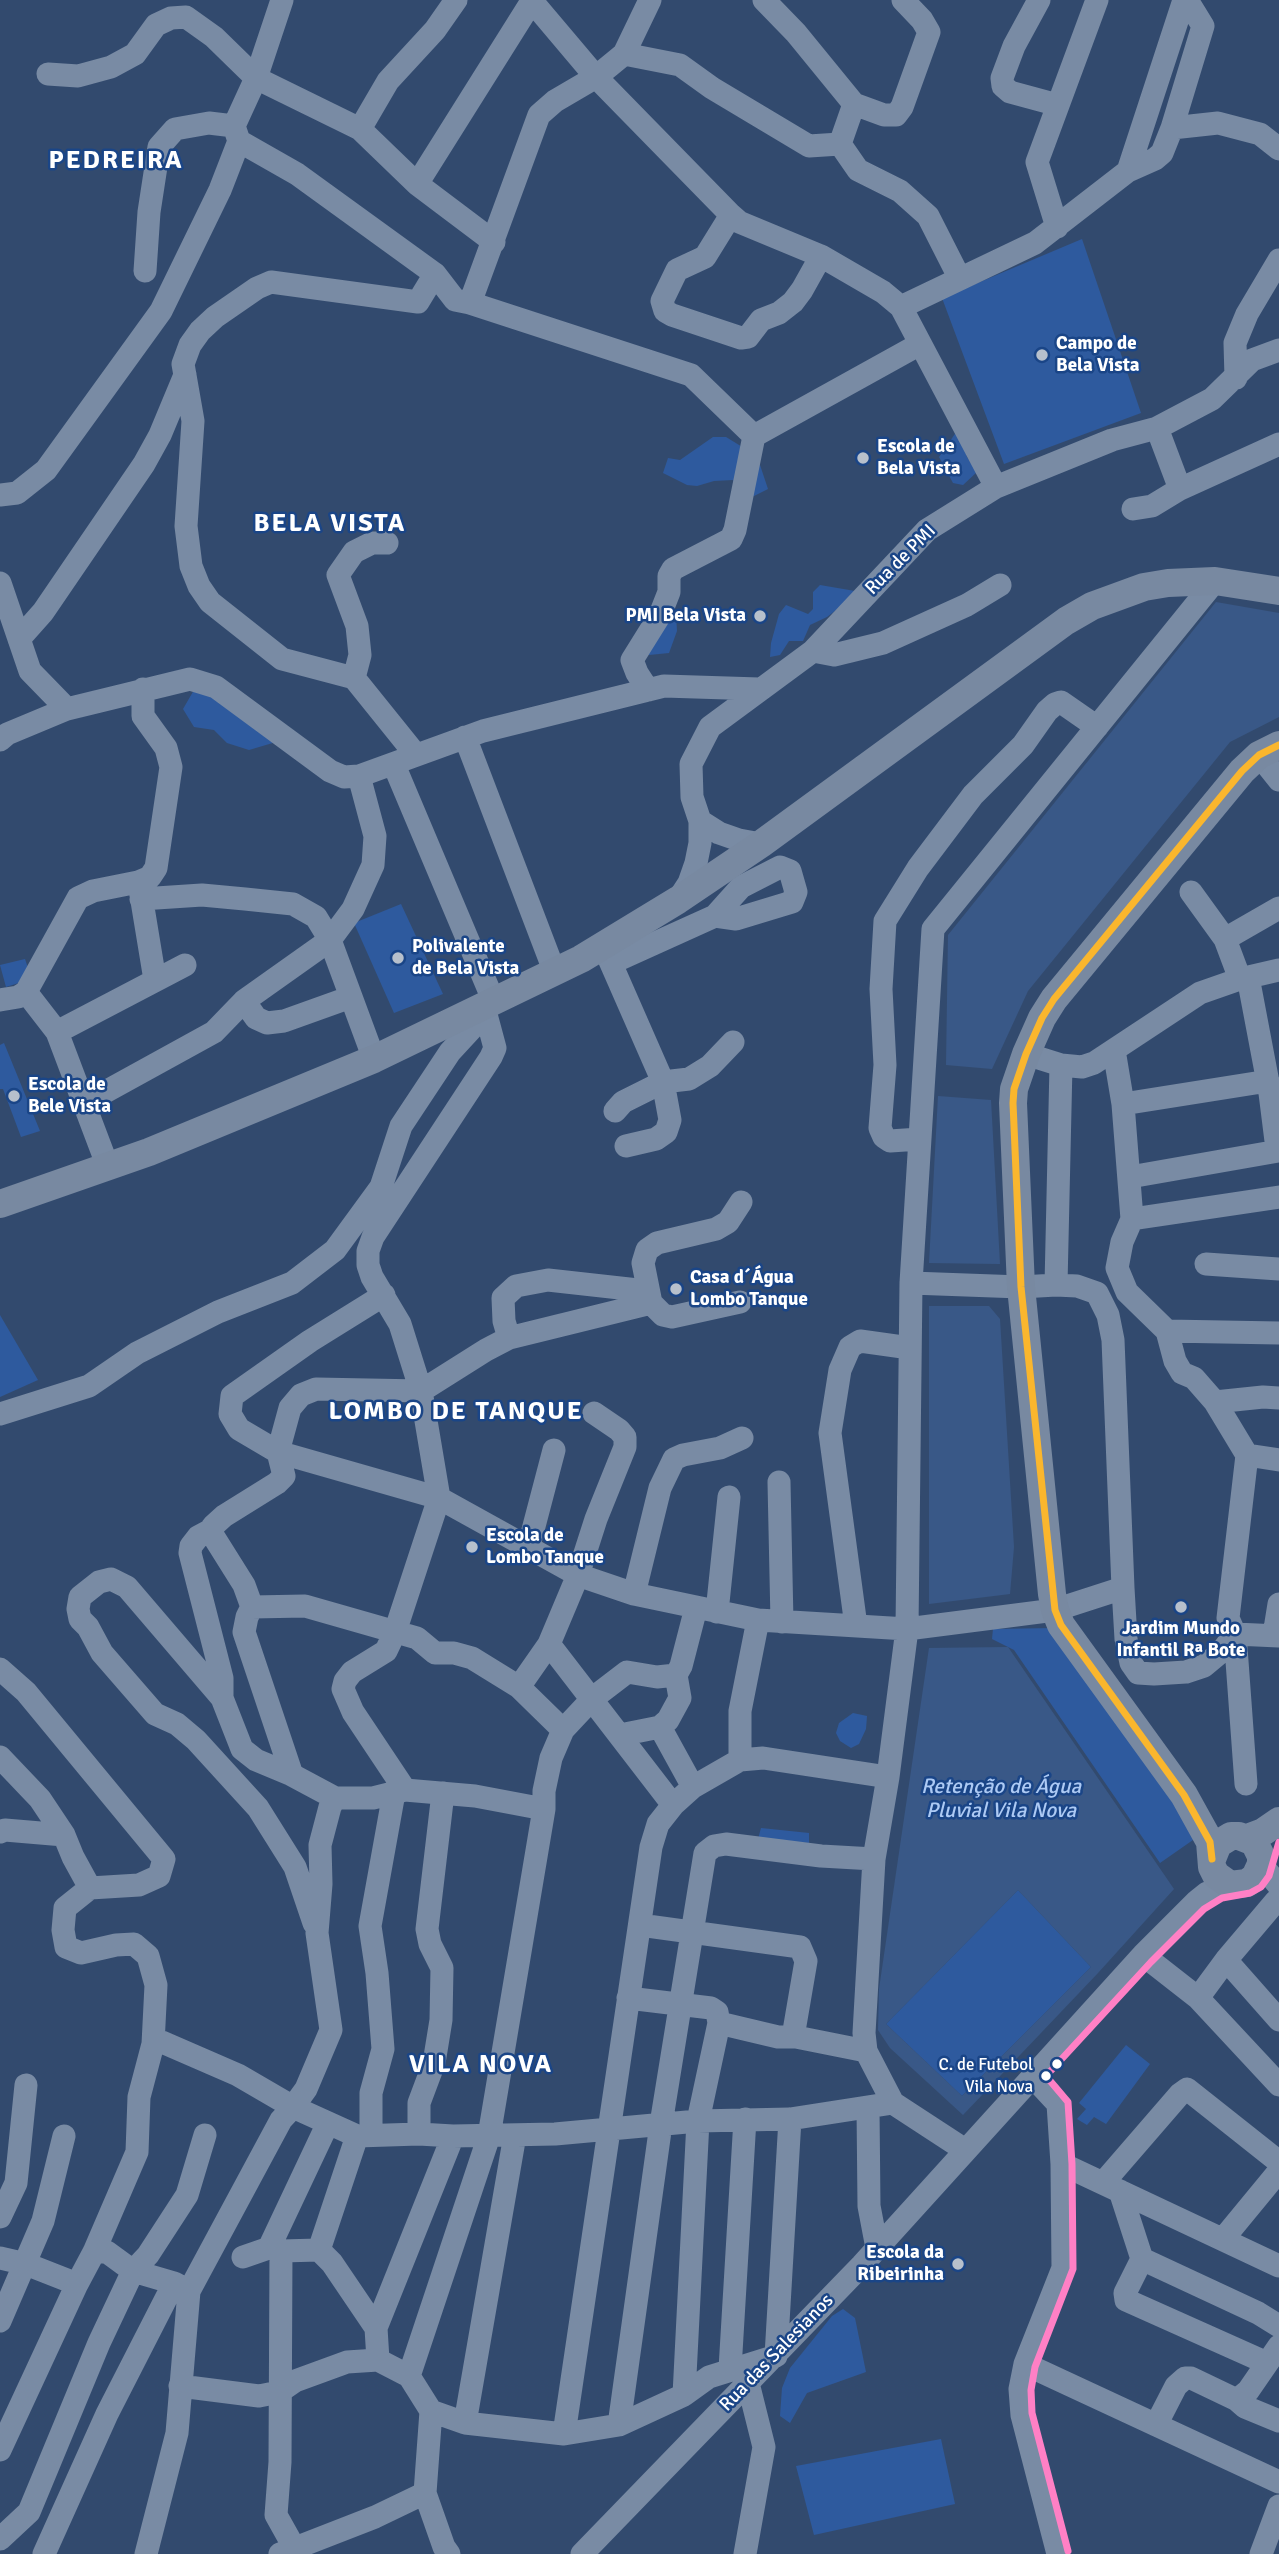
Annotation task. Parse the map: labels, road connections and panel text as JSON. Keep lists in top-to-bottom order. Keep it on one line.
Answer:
{"streets":{"street":["Rua de PMI","Rua das Salesianos"]},"districts":["PEDREIRA","BELA VISTA","LOMBO DE TANQUE","VILA NOVA"],"water":["Retenção de Água Pluvial Vila Nova"],"places":["Campo de Bela Vista","Escola de Bela Vista","PMI Bela Vista","Polivalente de Bela Vista","Escola de Bele Vista","Casa d´Água Lombo Tanque","Escola de Lombo Tanque","Jardim Mundo Infantil Rª Bote","C. de Futebol Vila Nova","Escola da Ribeirinha"]}
